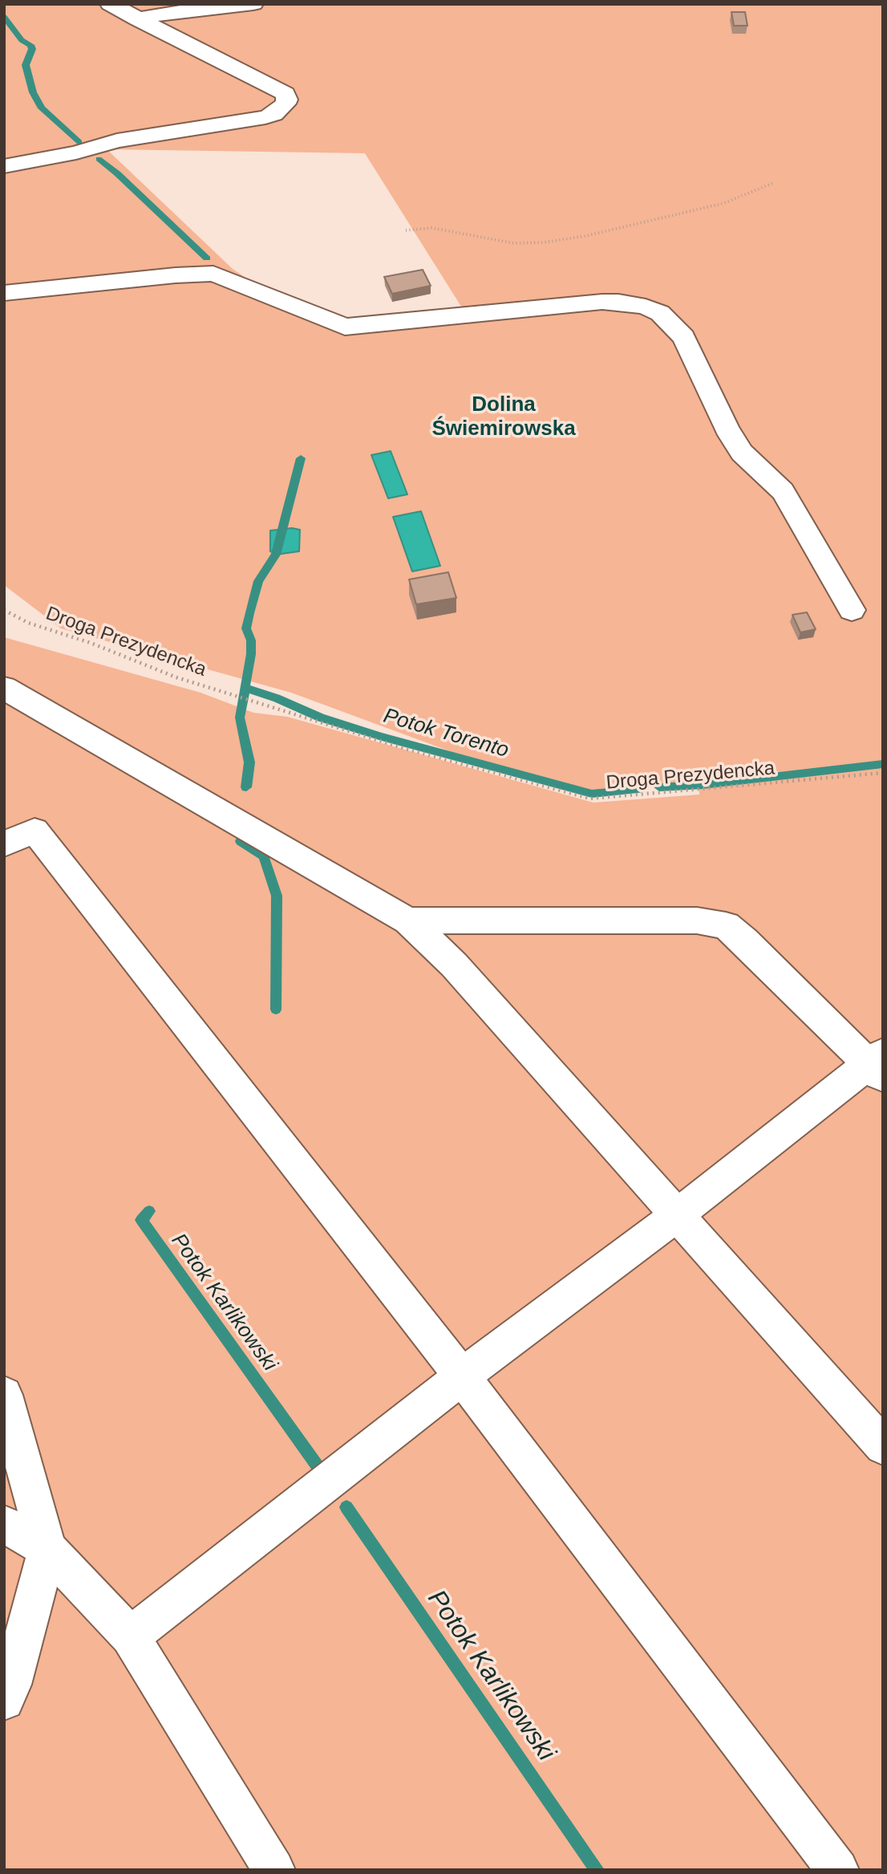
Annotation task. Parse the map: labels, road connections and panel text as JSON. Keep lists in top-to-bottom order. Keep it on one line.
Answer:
{"streets":{"path":["Droga Prezydencka"]},"districts":["Dolina Świemirowska"],"water":["Potok Torento","Potok Karlikowski"]}
